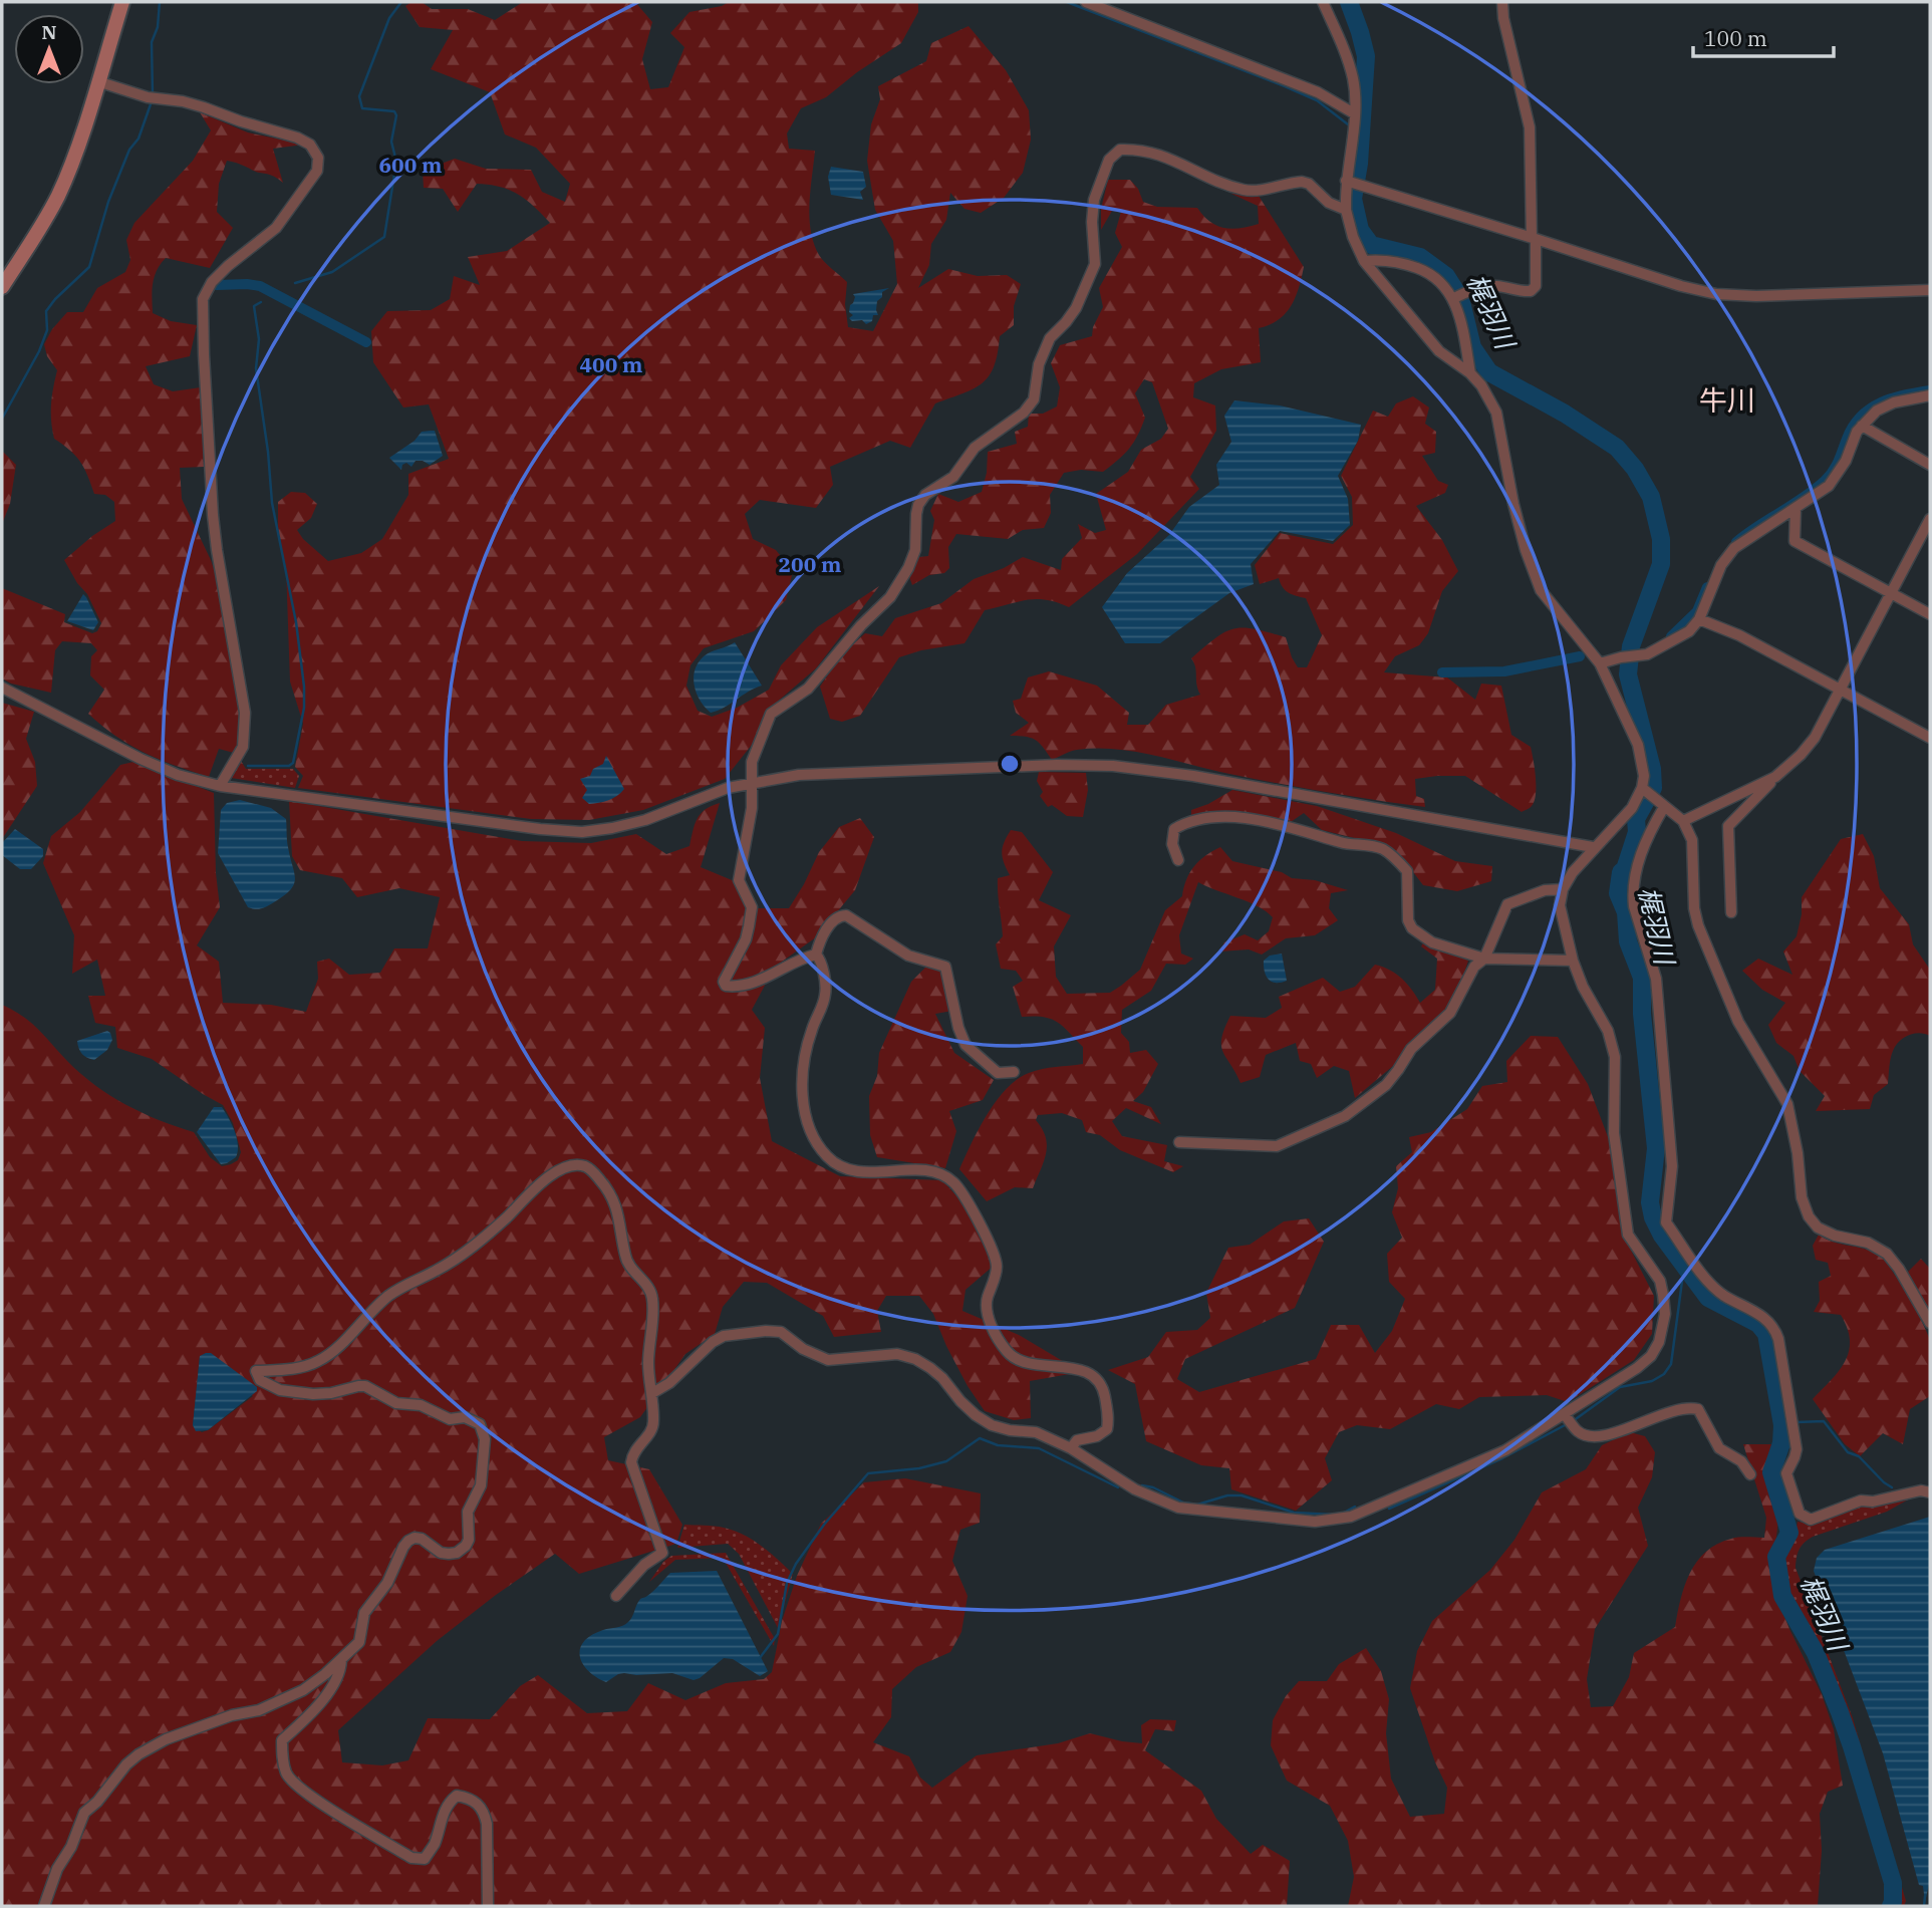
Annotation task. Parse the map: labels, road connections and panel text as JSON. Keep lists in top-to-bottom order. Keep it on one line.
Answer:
{"districts":["牛川"],"water":["梶羽川"],"scale_bar":"100 m","north":"top","rings":["600 m","400 m","200 m"]}
